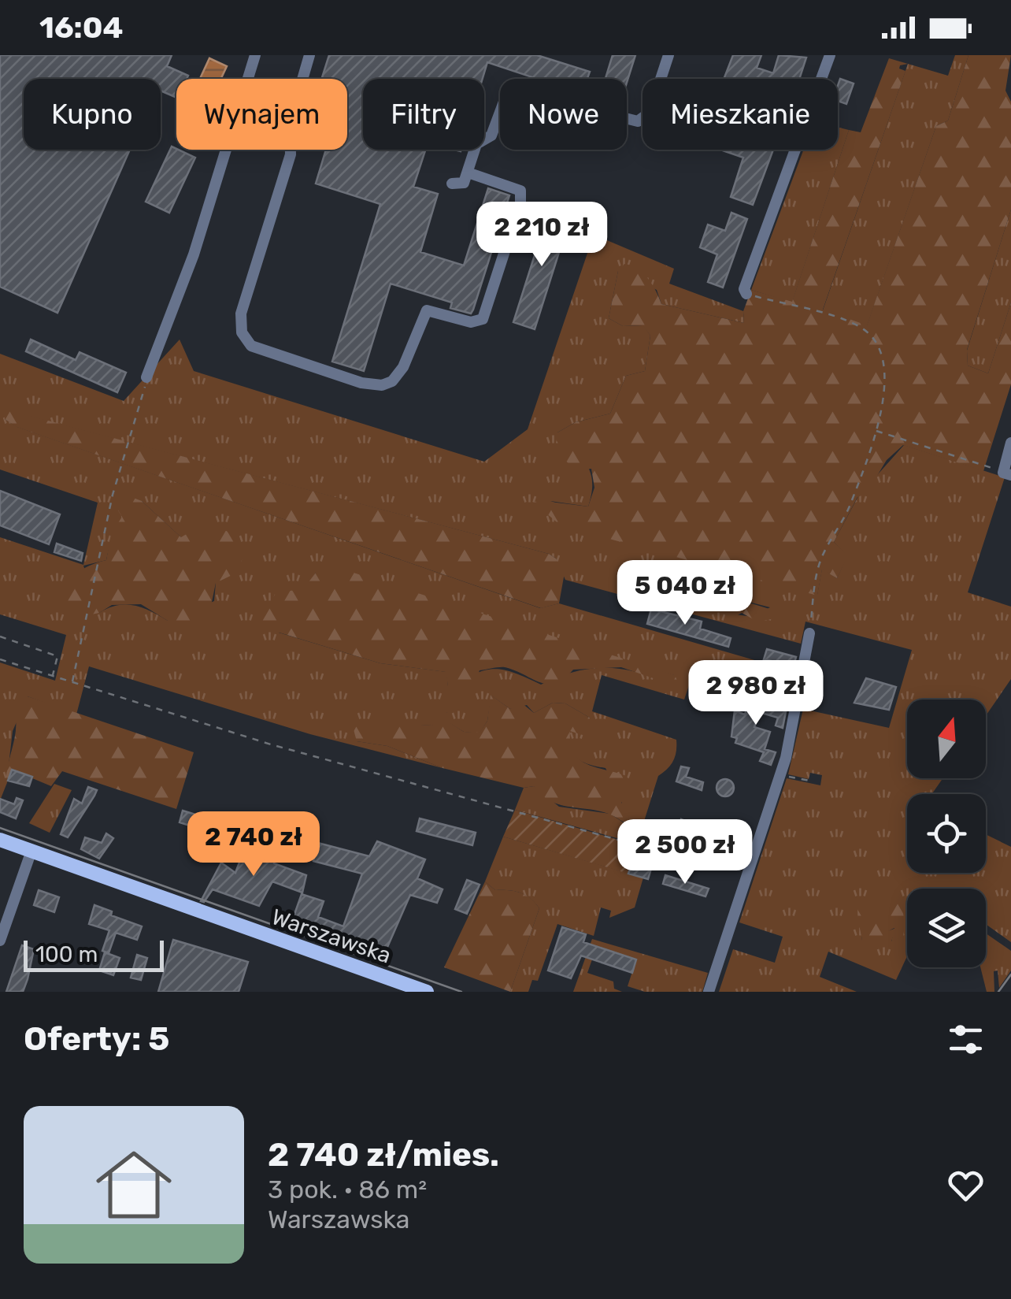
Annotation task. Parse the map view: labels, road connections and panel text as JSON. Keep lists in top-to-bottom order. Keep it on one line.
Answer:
{"streets":{"main road":["Warszawska"]},"scale_bar":"100 m","north":"top","page":{"status":"16:04","chip":["Kupno","Wynajem","Filtry","Nowe","Mieszkanie"],"price":["2 210 zł","5 040 zł","2 980 zł","2 740 zł","2 500 zł"],"scale":"100 m","heading":"Oferty: 5","list":[{"name":"2 740 zł/mies.","note":"3 pok. · 86 m² · Warszawska"}]}}
